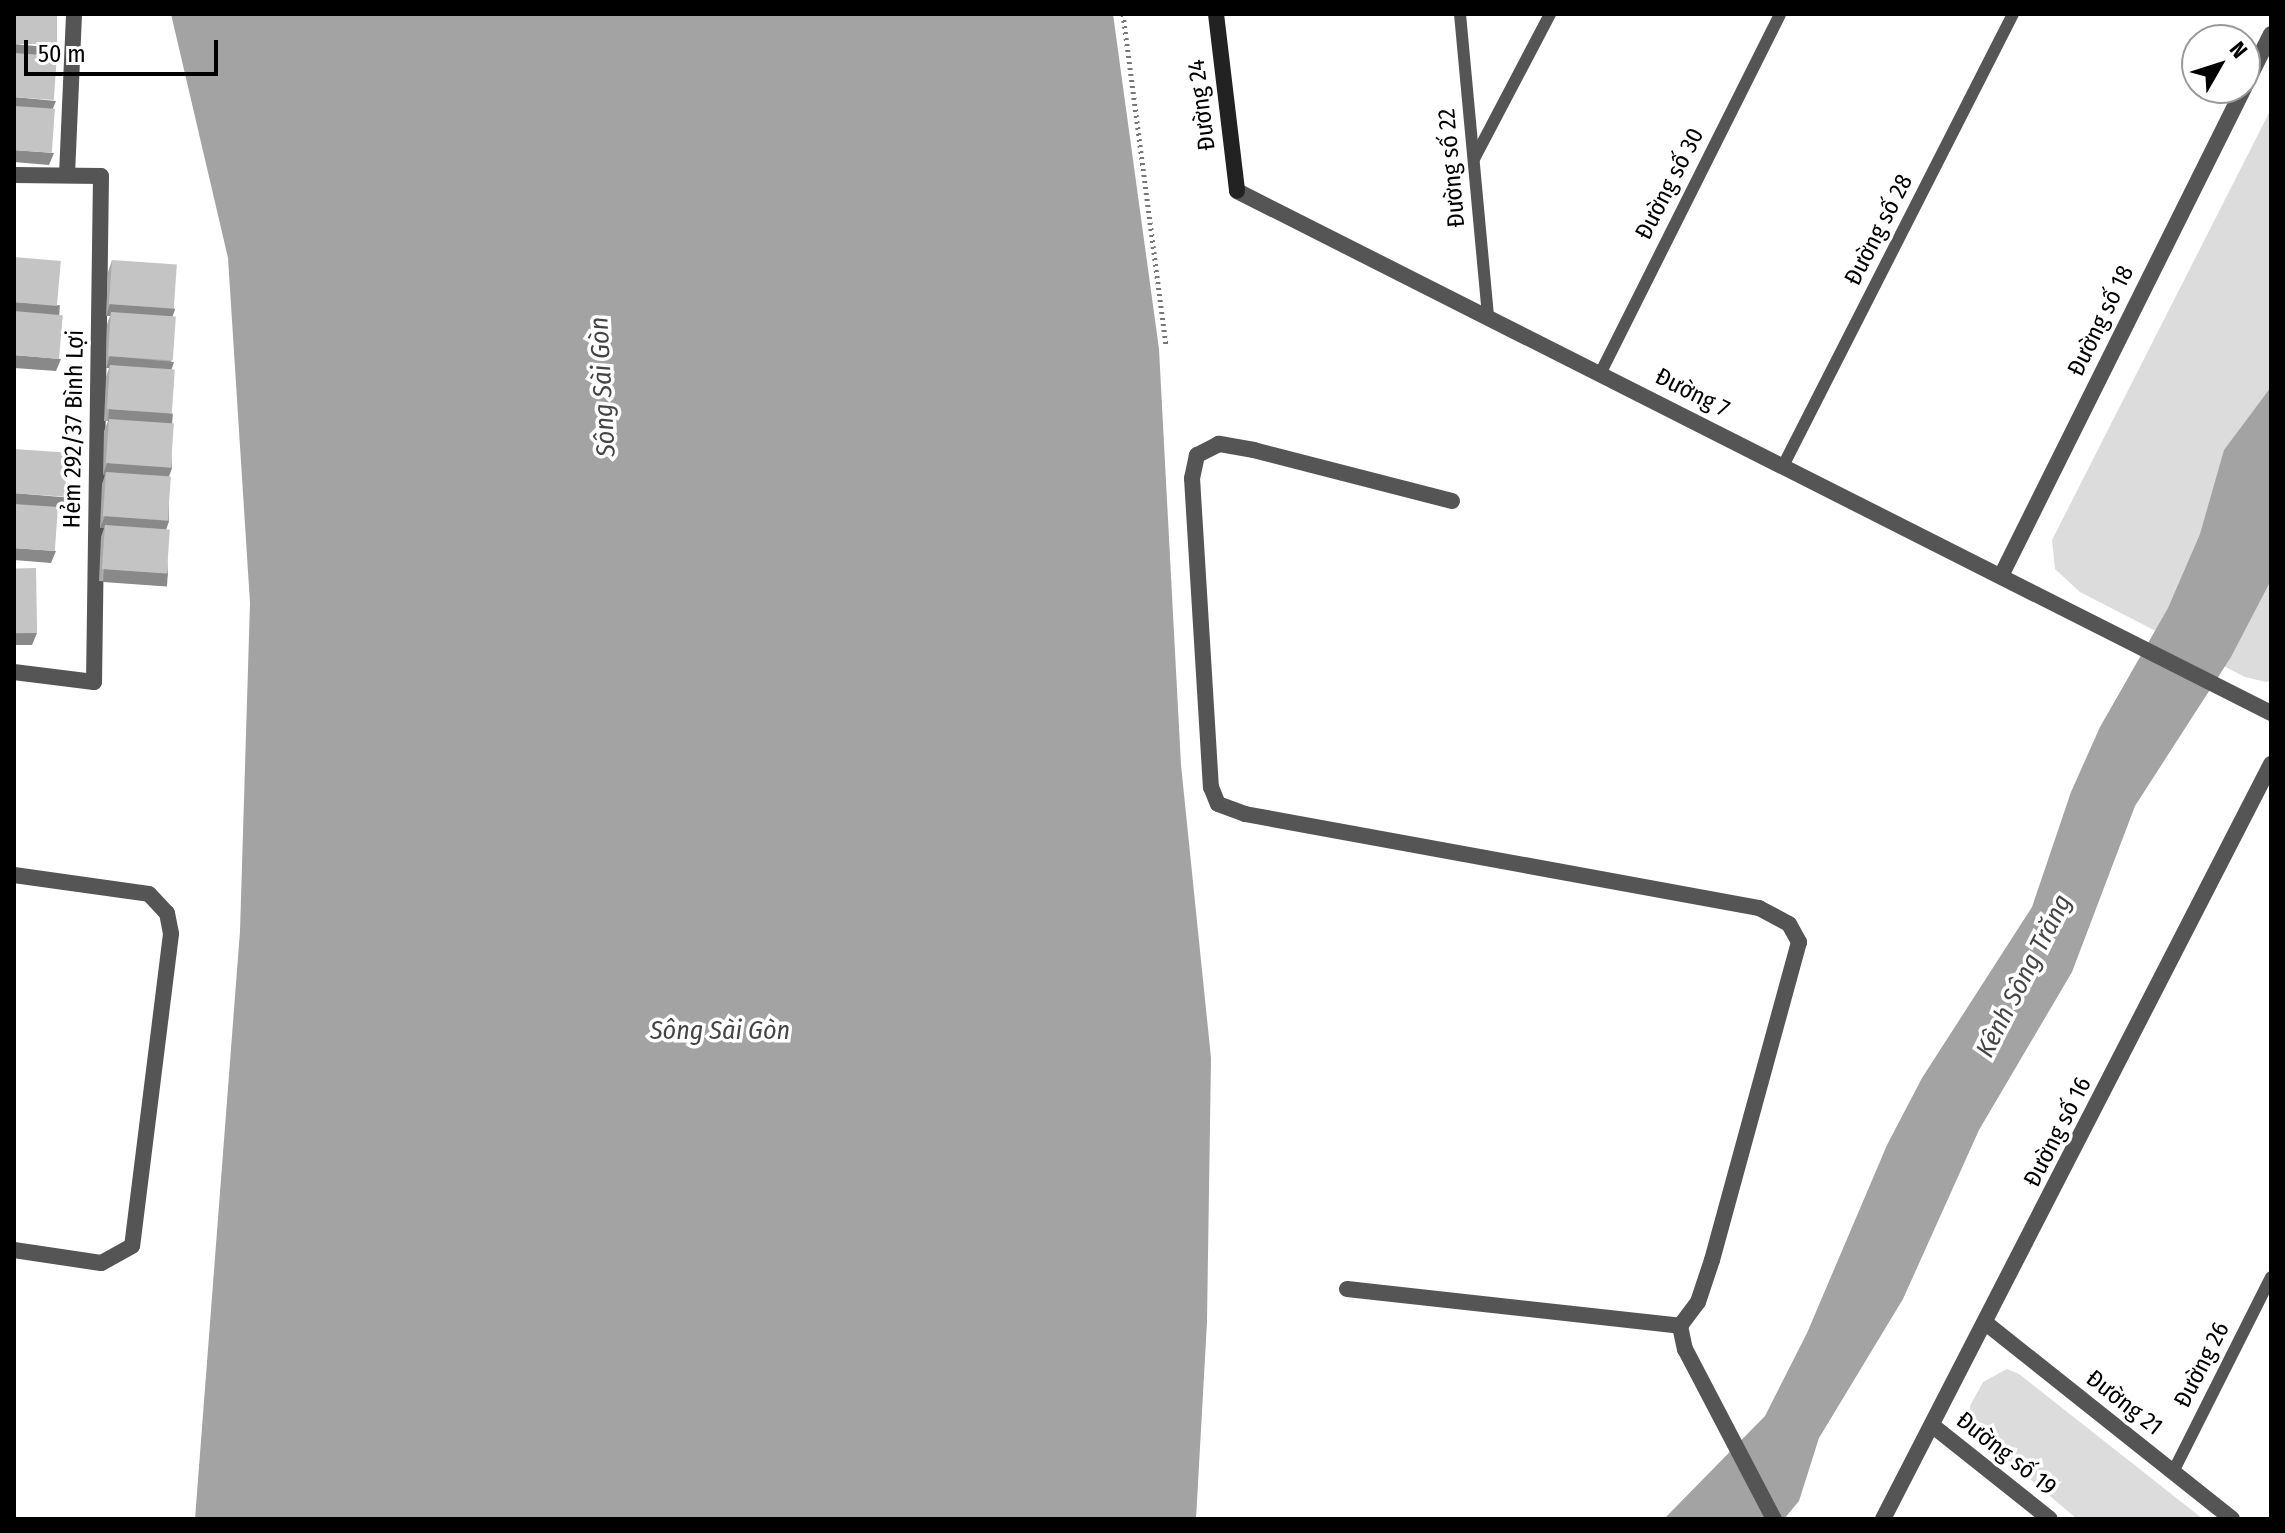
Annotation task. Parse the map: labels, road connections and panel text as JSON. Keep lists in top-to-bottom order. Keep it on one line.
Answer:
{"streets":{"street":["Đường 24","Đường số 18","Đường 7","Hẻm 292/37 Bình Lợi","Đường số 16","Đường 21","Đường số 19"],"lane":["Đường số 22","Đường số 30","Đường số 28","Đường 26"]},"crossings":[["Đường 24","Đường 7"],["Đường số 22","Đường 7"],["Đường số 30","Đường 7"],["Đường số 28","Đường 7"],["Đường số 18","Đường 7"],["Đường số 16","Đường 21"],["Đường số 16","Đường số 19"],["Đường 26","Đường 21"]],"water":["Sông Sài Gòn","Kênh Sông Trăng"],"scale_bar":"50 m","north":"top right"}
